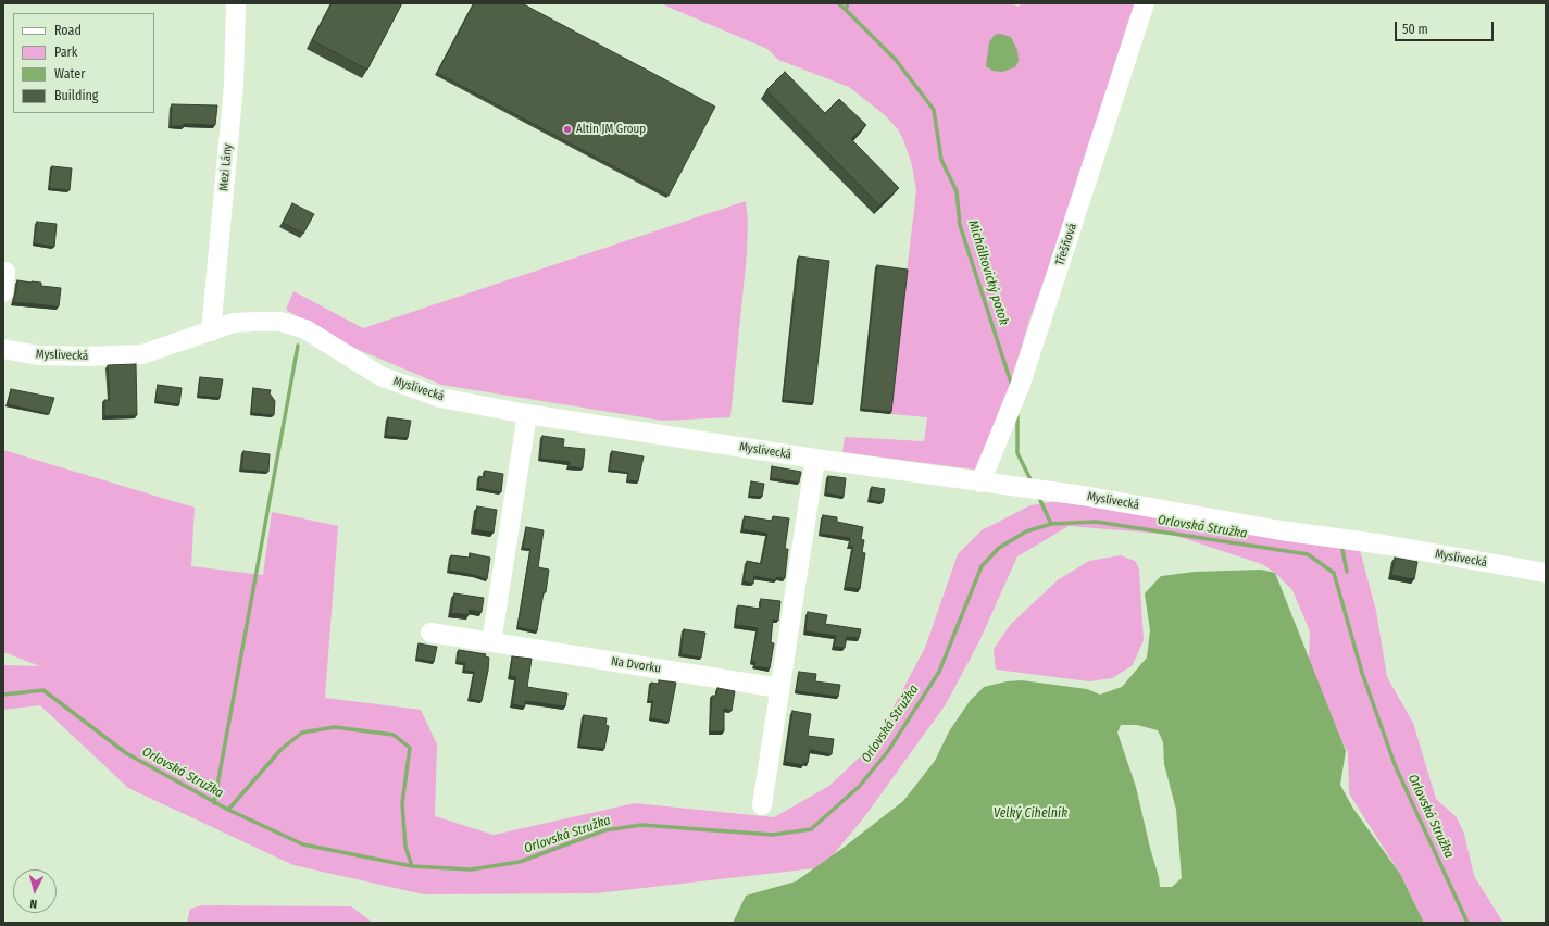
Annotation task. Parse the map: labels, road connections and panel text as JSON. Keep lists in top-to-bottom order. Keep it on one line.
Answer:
{"streets":{"street":["Mezi Lány","Třešňová","Myslivecká","Na Dvorku"]},"crossings":[["Mezi Lány","Myslivecká"],["Třešňová","Myslivecká"]],"water":["Michálkovický potok","Orlovská Stružka","Velký Cihelník"],"places":["Altin JM Group"],"legend":["Road","Park","Water","Building"],"scale_bar":"50 m","north":"bottom"}
